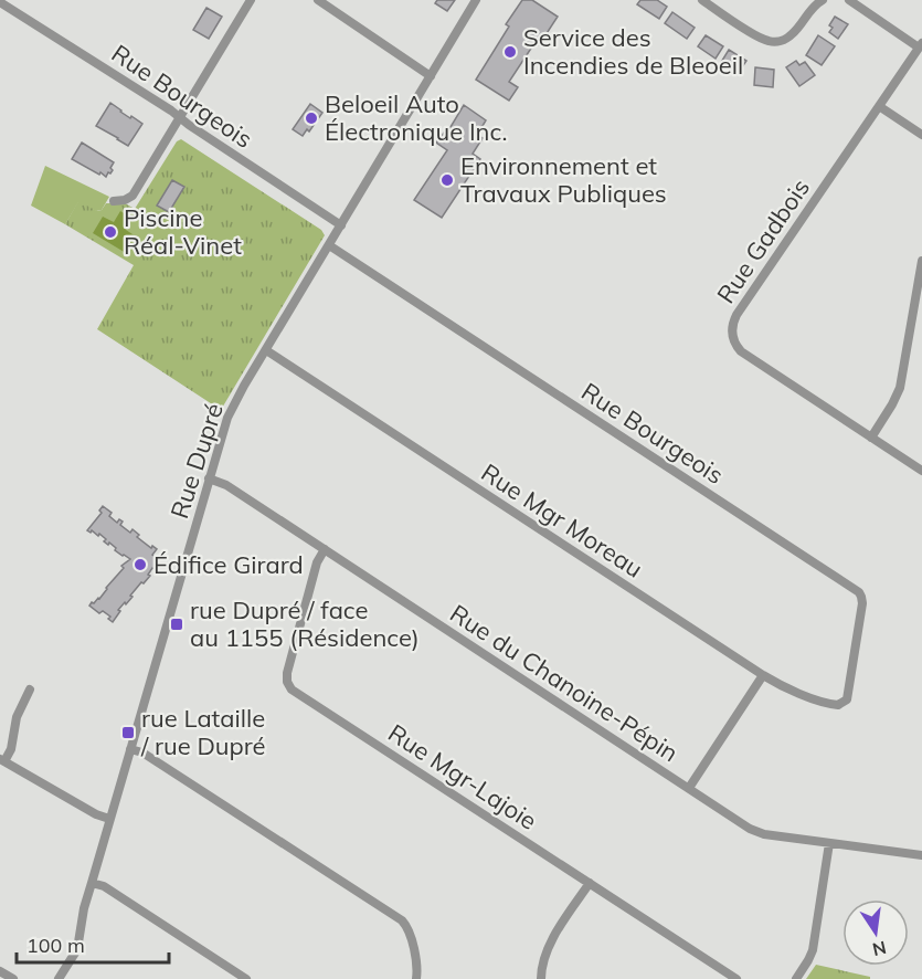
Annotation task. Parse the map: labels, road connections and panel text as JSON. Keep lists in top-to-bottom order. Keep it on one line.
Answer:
{"streets":{"street":["Rue Bourgeois","Rue Gadbois","Rue Dupré","Rue Mgr Moreau","Rue du Chanoine-Pépin","Rue Mgr-Lajoie"]},"crossings":[["Rue Bourgeois","Rue Dupré"],["Rue Bourgeois","Rue Mgr Moreau"],["Rue Dupré","Rue Mgr Moreau"],["Rue Dupré","Rue du Chanoine-Pépin"],["Rue du Chanoine-Pépin","Rue Mgr-Lajoie"]],"places":{"other":["Service des Incendies de Bleoeil","Beloeil Auto Électronique Inc.","Environnement et Travaux Publiques","Piscine Réal-Vinet","Édifice Girard"],"transit":["rue Dupré / face au 1155 (Résidence)","rue Lataille / rue Dupré"]},"scale_bar":"100 m","north":"bottom"}
